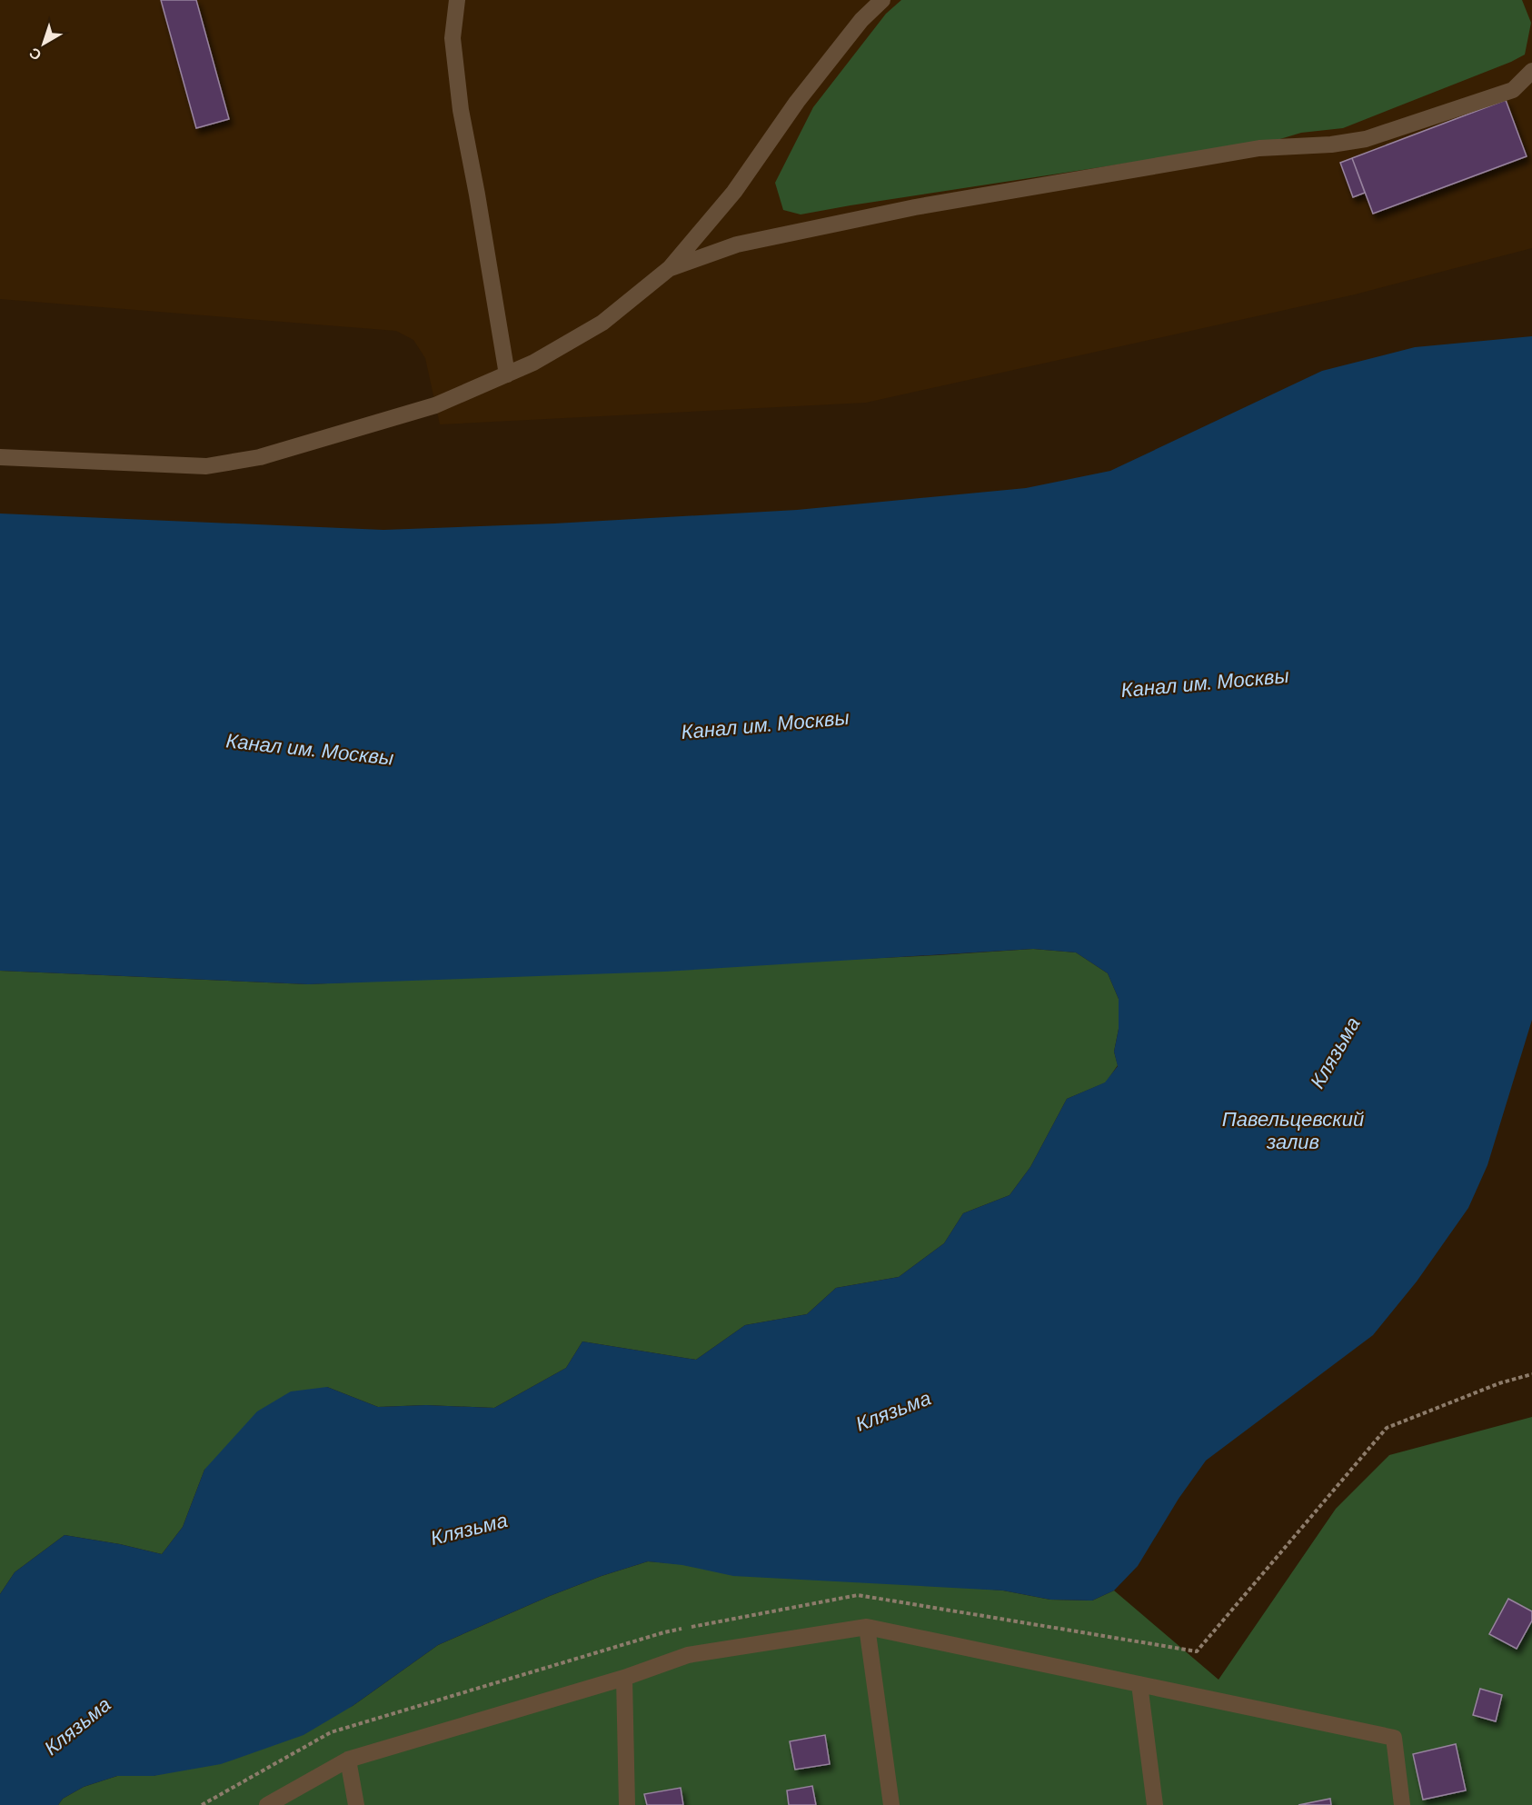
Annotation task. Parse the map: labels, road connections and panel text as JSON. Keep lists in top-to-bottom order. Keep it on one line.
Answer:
{"water":["Канал им. Москвы","Клязьма","Павельцевский залив"],"north":"bottom left"}
